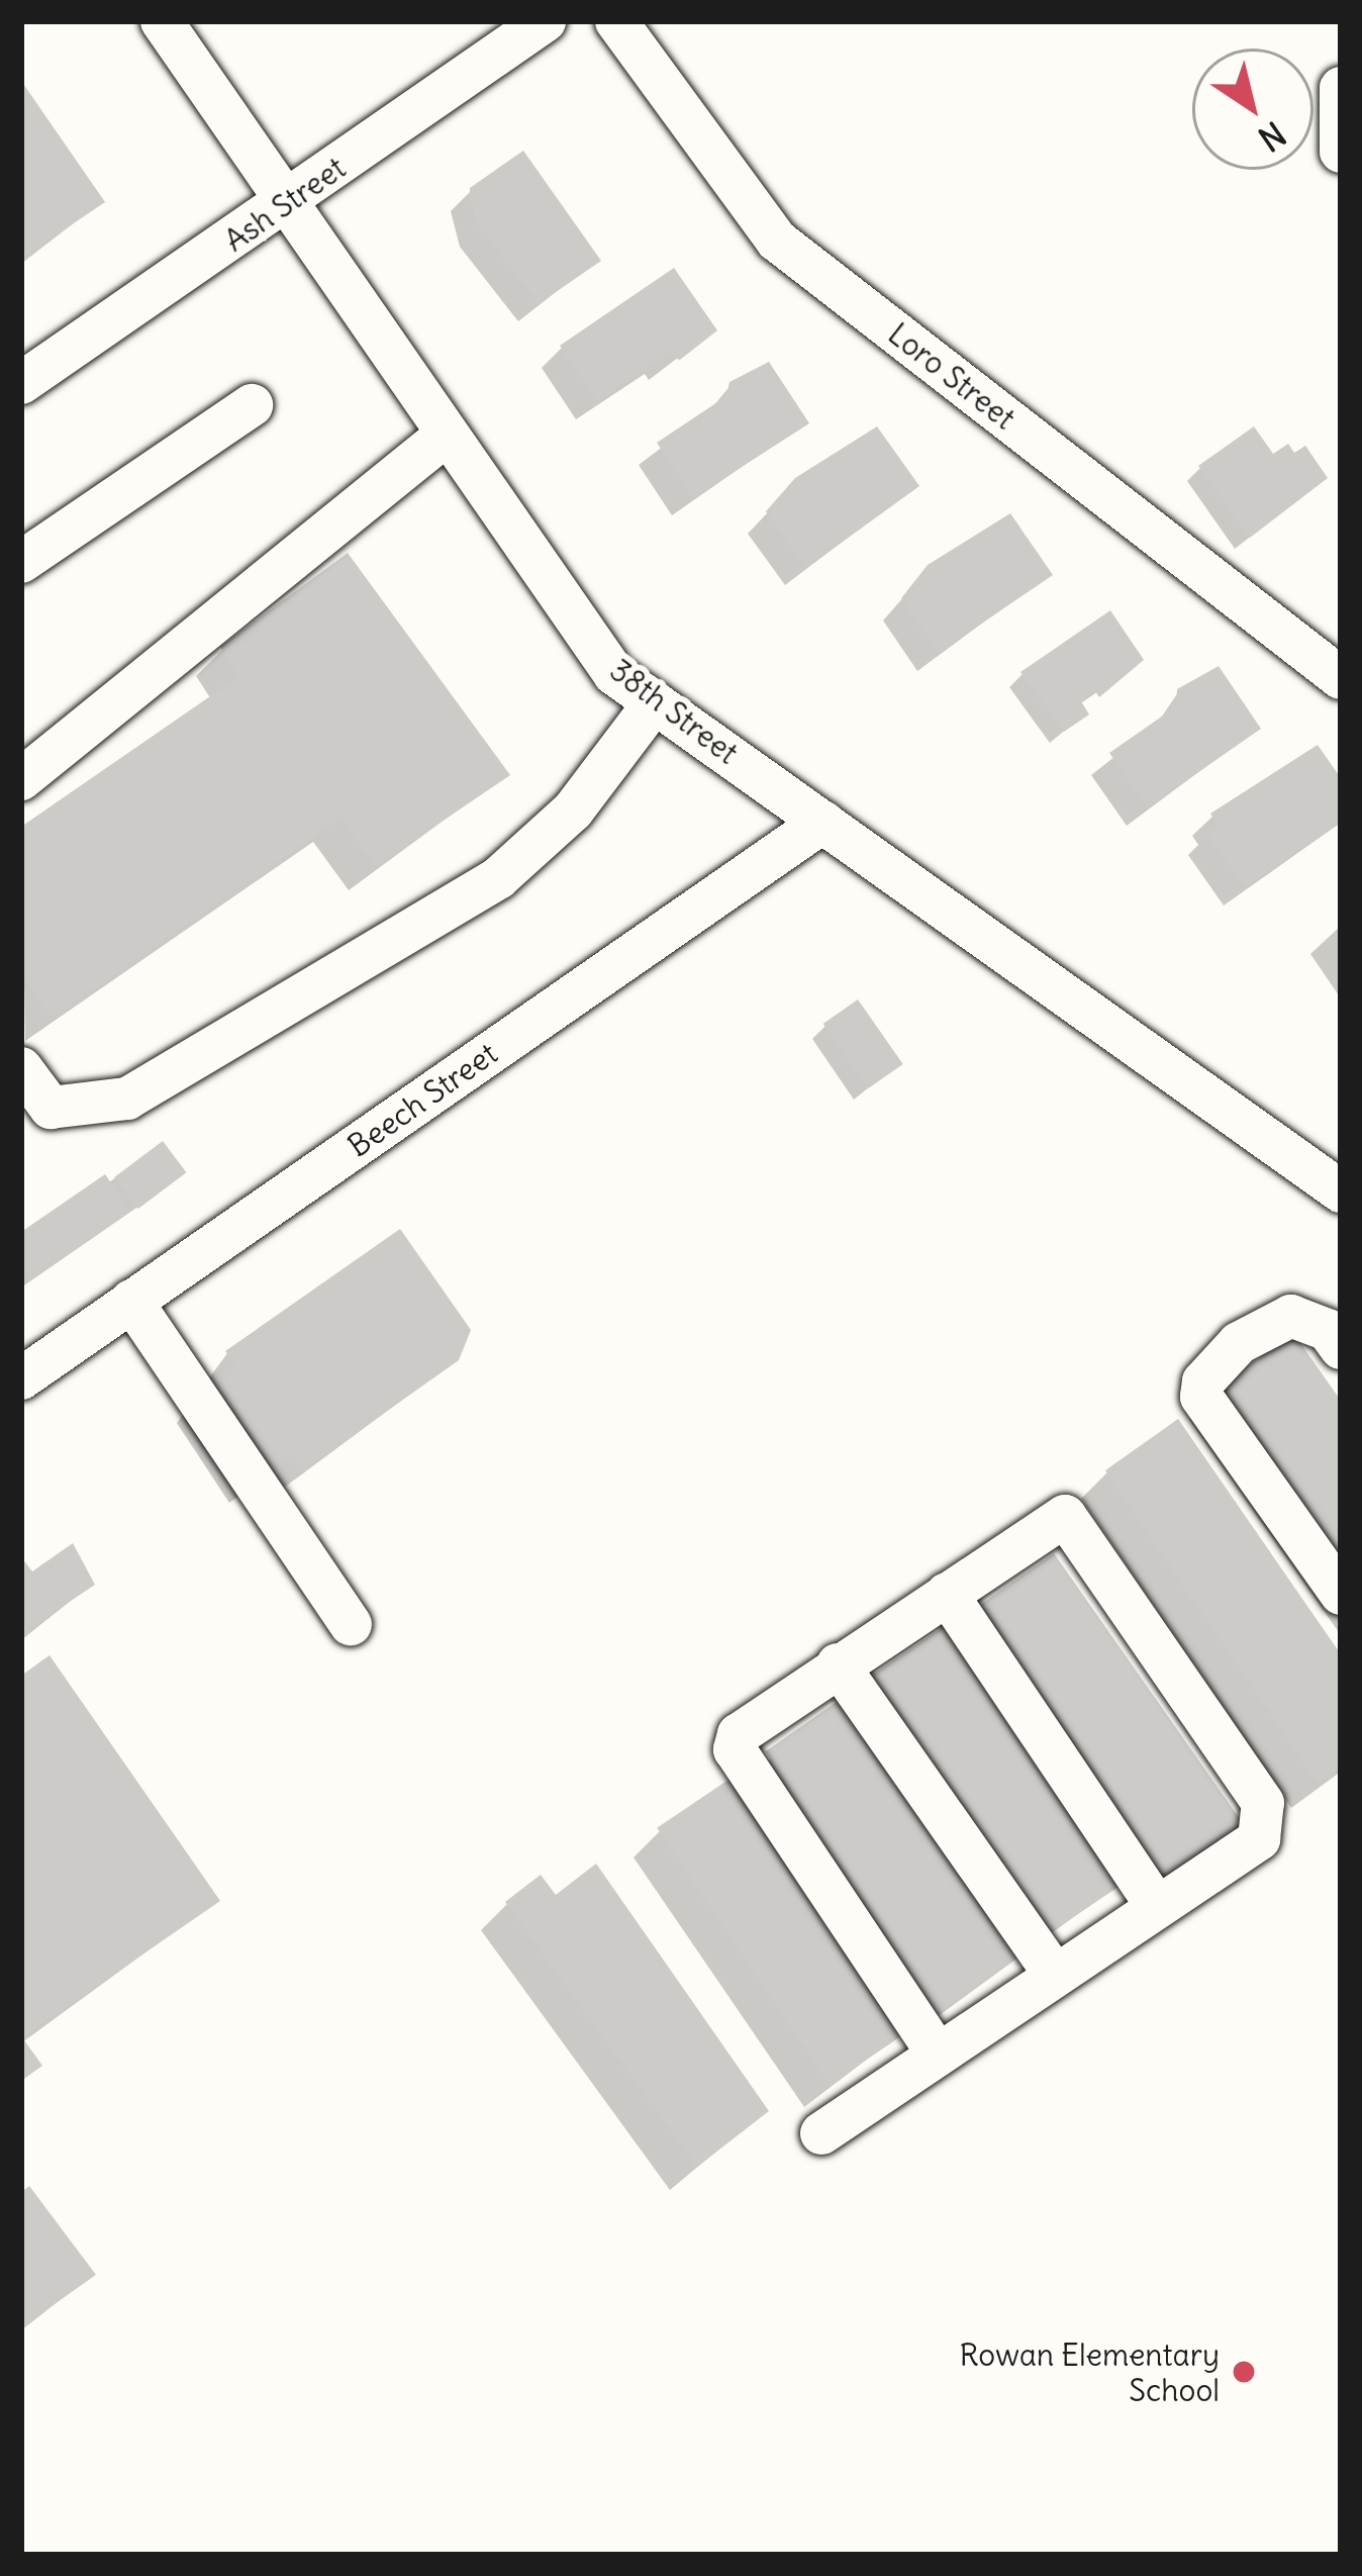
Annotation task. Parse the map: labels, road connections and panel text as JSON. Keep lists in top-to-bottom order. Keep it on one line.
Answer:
{"streets":{"street":["Ash Street","Loro Street","38th Street","Beech Street"]},"crossings":[["Ash Street","38th Street"],["38th Street","Beech Street"]],"places":["Rowan Elementary School"],"north":"bottom right"}
